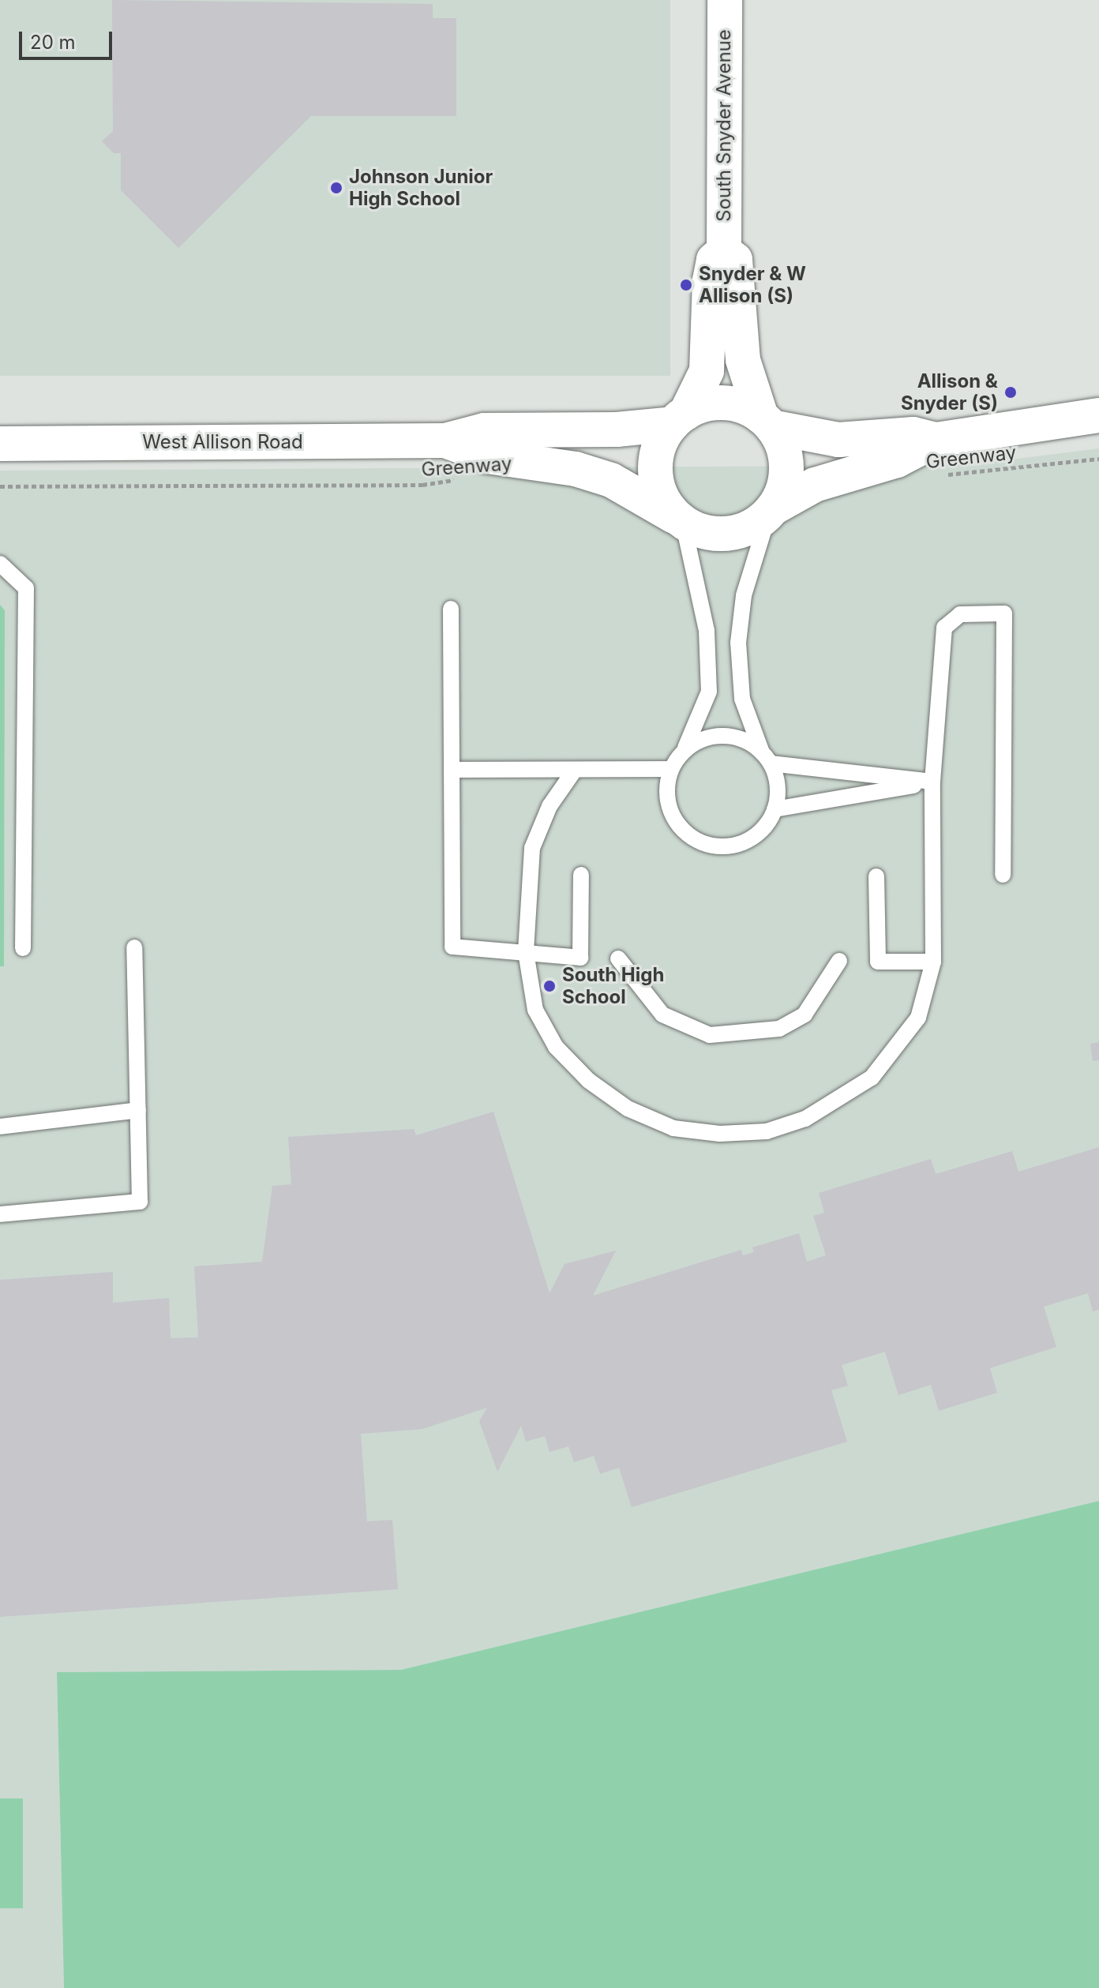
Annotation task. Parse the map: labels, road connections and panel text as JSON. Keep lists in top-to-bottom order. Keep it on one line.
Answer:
{"streets":{"street":["South Snyder Avenue","West Allison Road"],"path":["Greenway"]},"crossings":[["South Snyder Avenue","West Allison Road"]],"places":["Johnson Junior High School","Snyder & W Allison (S)","Allison & Snyder (S)","South High School"],"scale_bar":"20 m"}
